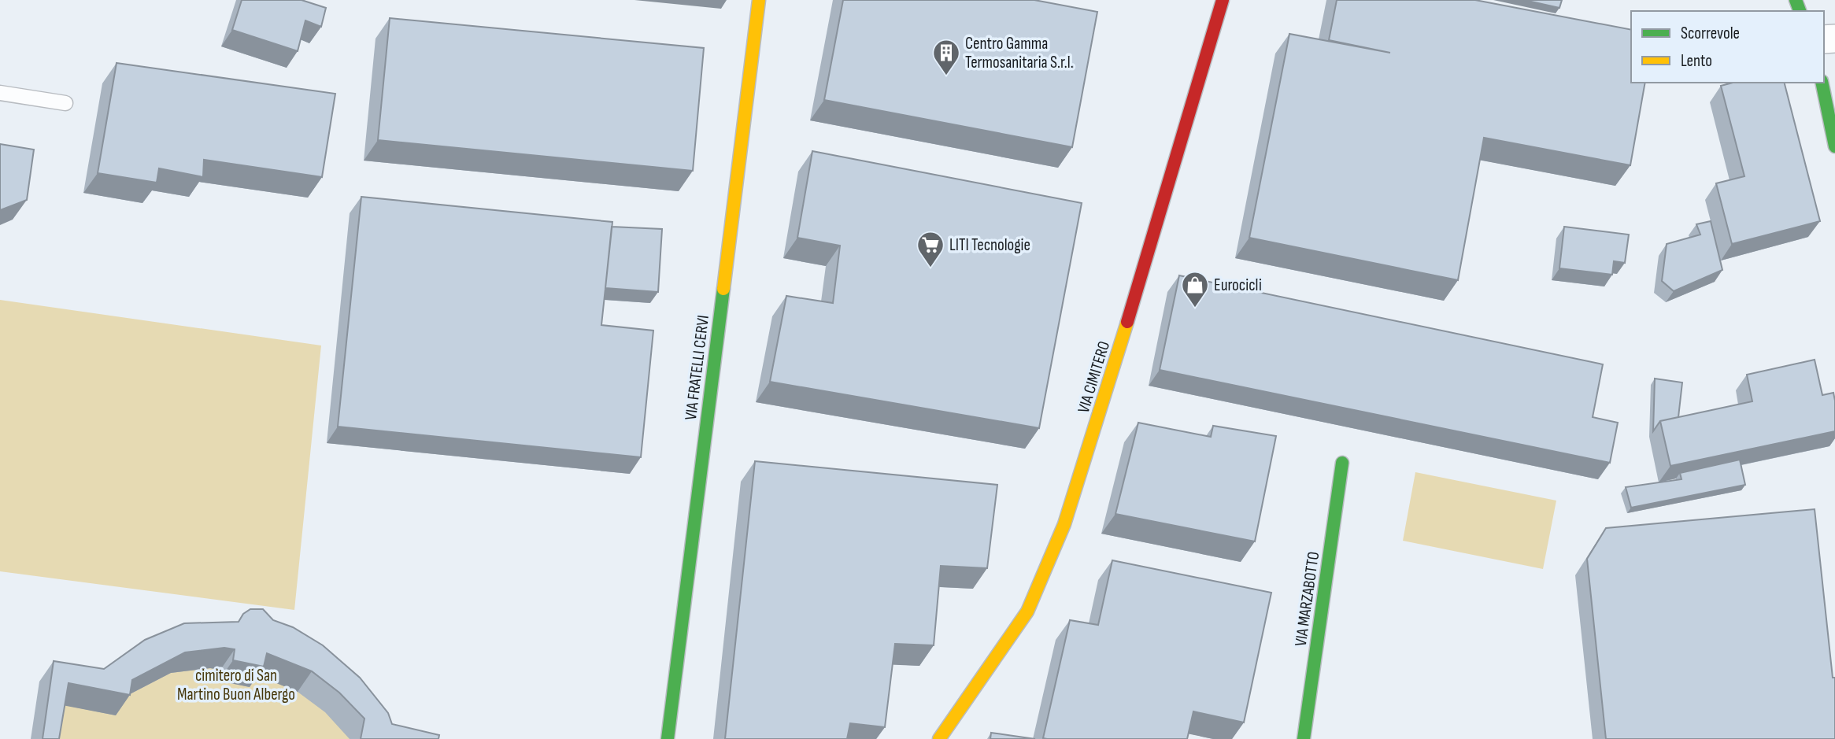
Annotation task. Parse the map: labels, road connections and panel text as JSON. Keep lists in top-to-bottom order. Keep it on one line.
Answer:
{"streets":{"street":["VIA FRATELLI CERVI","VIA CIMITERO","VIA MARZABOTTO"]},"parks":["cimitero di San Martino Buon Albergo"],"places":{"building":["Centro Gamma Termosanitaria S.r.l."],"supermarket":["LITI Tecnologie"],"shop":["Eurocicli"]},"legend":["Scorrevole","Lento"]}
